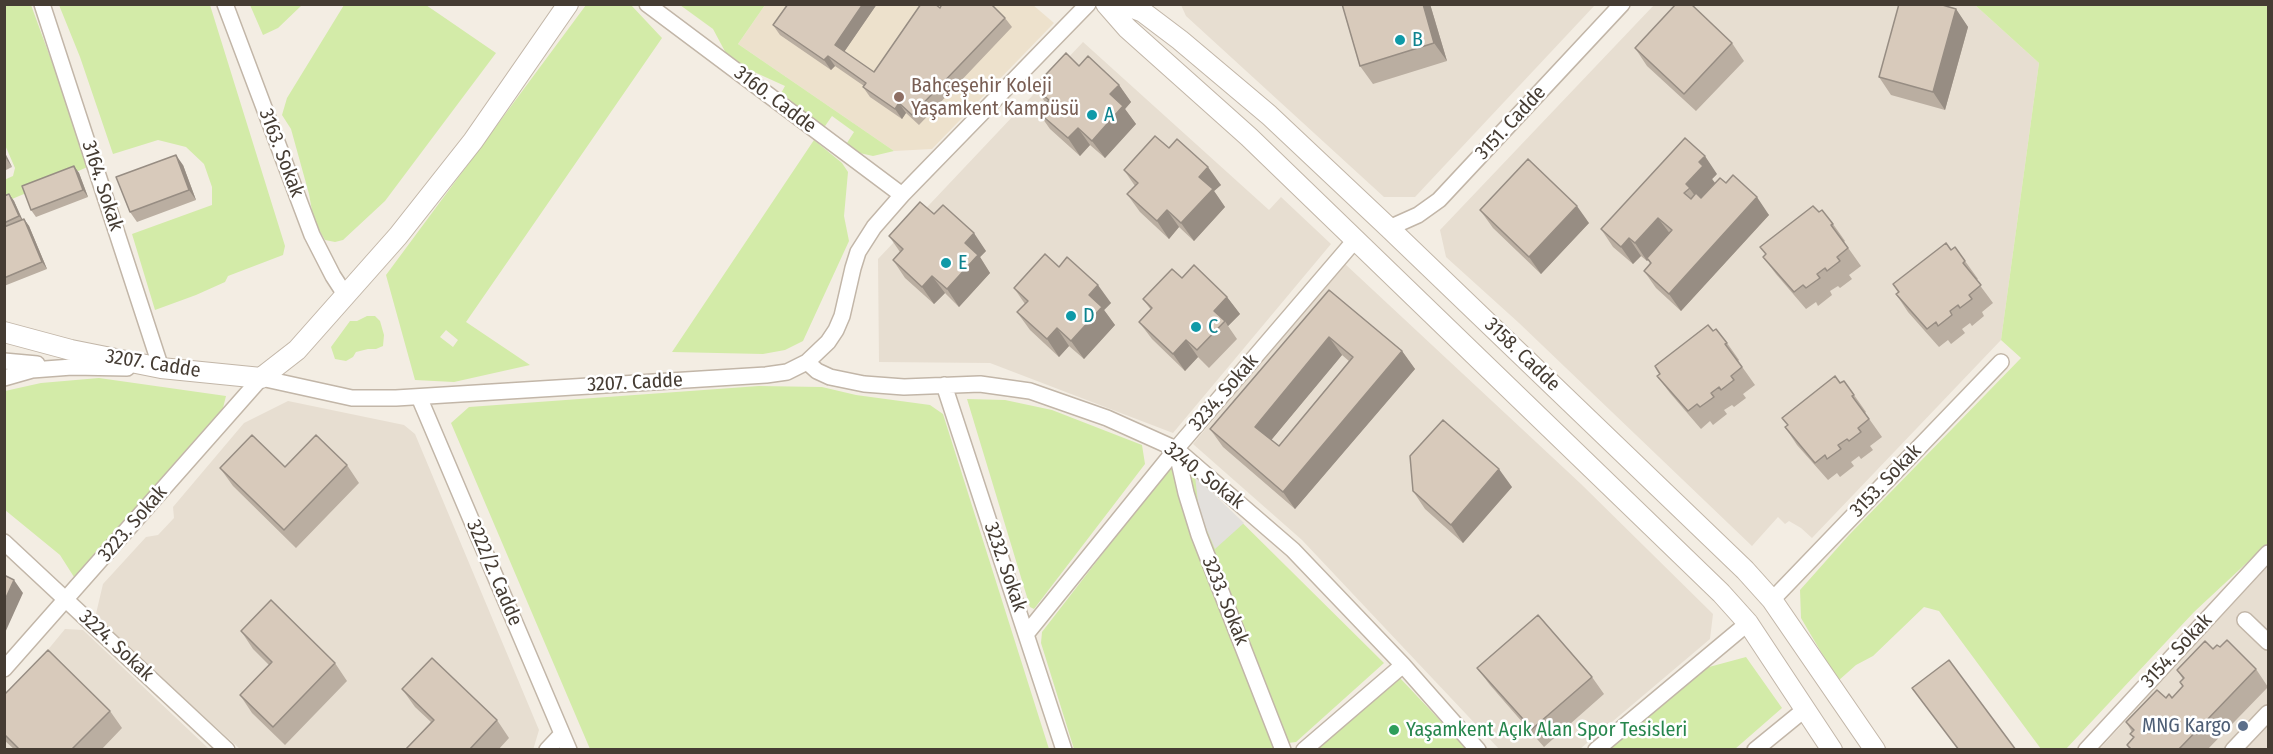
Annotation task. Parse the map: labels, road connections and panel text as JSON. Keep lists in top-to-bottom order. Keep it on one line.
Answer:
{"streets":{"street":["3160. Cadde","3151. Cadde","3163. Sokak","3164. Sokak","3158. Cadde","3207. Cadde","3234. Sokak","3240. Sokak","3153. Sokak","3223. Sokak","3232. Sokak","3222/2. Cadde","3233. Sokak","3224. Sokak","3154. Sokak"]},"crossings":[["3160. Cadde","3207. Cadde"],["3151. Cadde","3158. Cadde"],["3164. Sokak","3207. Cadde"],["3158. Cadde","3234. Sokak"],["3158. Cadde","3153. Sokak"],["3207. Cadde","3240. Sokak"],["3207. Cadde","3223. Sokak"],["3207. Cadde","3222/2. Cadde"],["3234. Sokak","3240. Sokak"],["3234. Sokak","3232. Sokak"],["3234. Sokak","3233. Sokak"],["3240. Sokak","3232. Sokak"],["3240. Sokak","3233. Sokak"],["3223. Sokak","3224. Sokak"]],"places":["B","Bahçeşehir Koleji Yaşamkent Kampüsü","A","E","D","C","MNG Kargo","Yaşamkent Açık Alan Spor Tesisleri"]}
